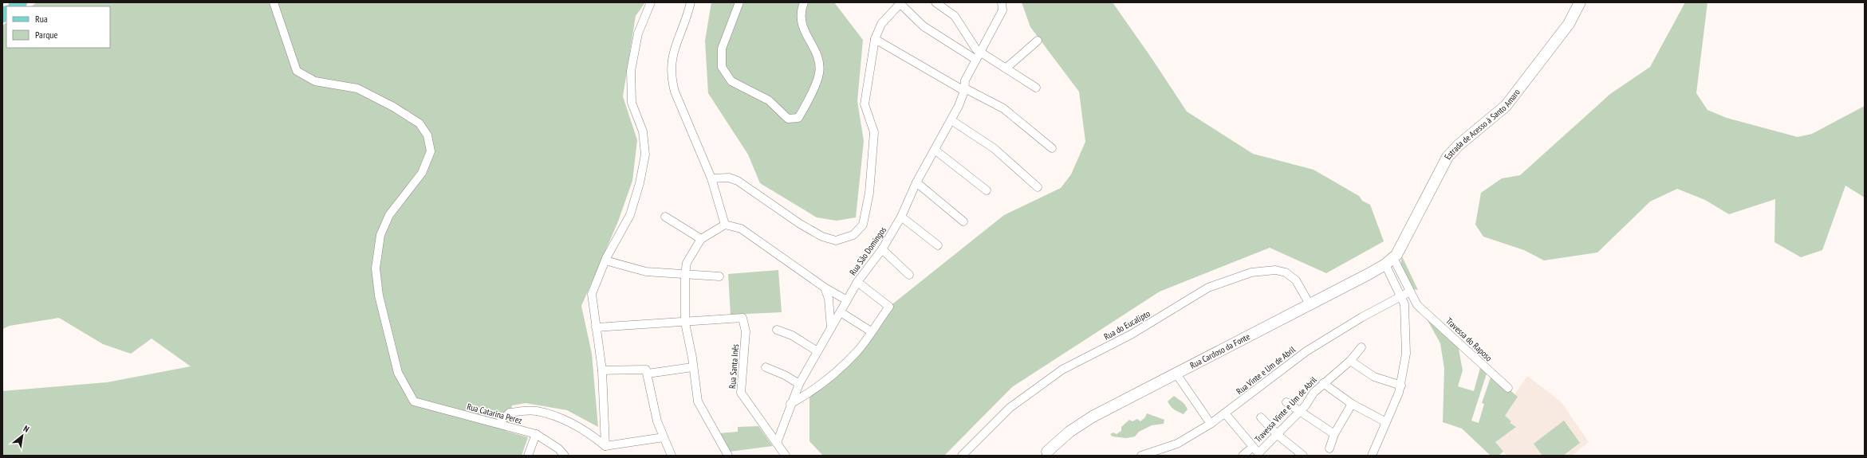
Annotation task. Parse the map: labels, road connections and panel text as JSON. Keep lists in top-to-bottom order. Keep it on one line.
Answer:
{"streets":{"main road":["Estrada de Acesso à Santo Amaro","Rua Cardoso da Fonte"],"street":["Rua São Domingos","Rua do Eucalipto","Travessa do Raposo","Rua Santa Inês","Rua Vinte e Um de Abril","Travessa Vinte e Um de Abril","Rua Catarina Perez"]},"crossings":[["Estrada de Acesso à Santo Amaro","Rua Cardoso da Fonte"],["Rua São Domingos","Rua Santa Inês"],["Rua do Eucalipto","Rua Cardoso da Fonte"],["Travessa do Raposo","Rua Vinte e Um de Abril"],["Rua Vinte e Um de Abril","Travessa Vinte e Um de Abril"]],"legend":["Rua","Parque"],"north":"top right"}
